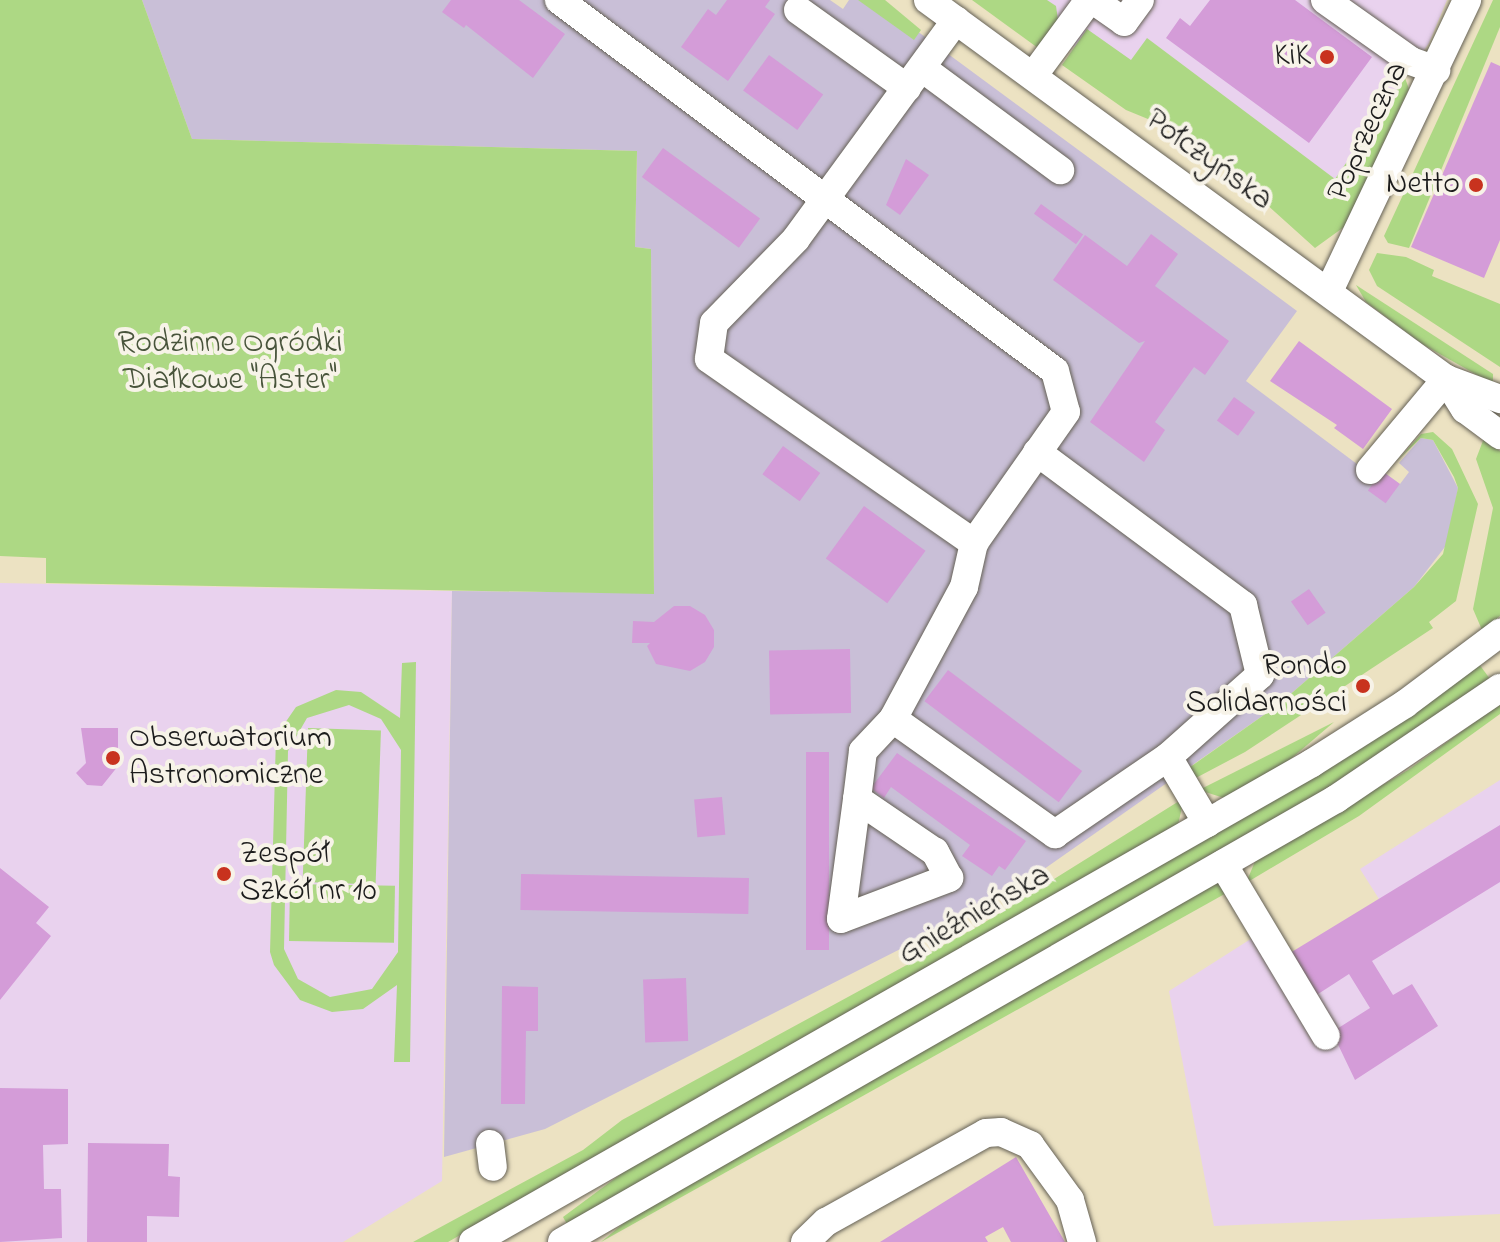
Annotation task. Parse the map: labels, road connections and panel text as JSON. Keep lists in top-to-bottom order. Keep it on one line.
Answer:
{"streets":{"street":["Poprzeczna","Połczyńska","Gnieźnieńska"]},"crossings":[["Poprzeczna","Połczyńska"]],"parks":["Rodzinne Ogródki Diałkowe \"Aster\""],"places":["KiK","Netto","Rondo Solidarności","Obserwatorium Astronomiczne","Zespół Szkół nr 10"]}
